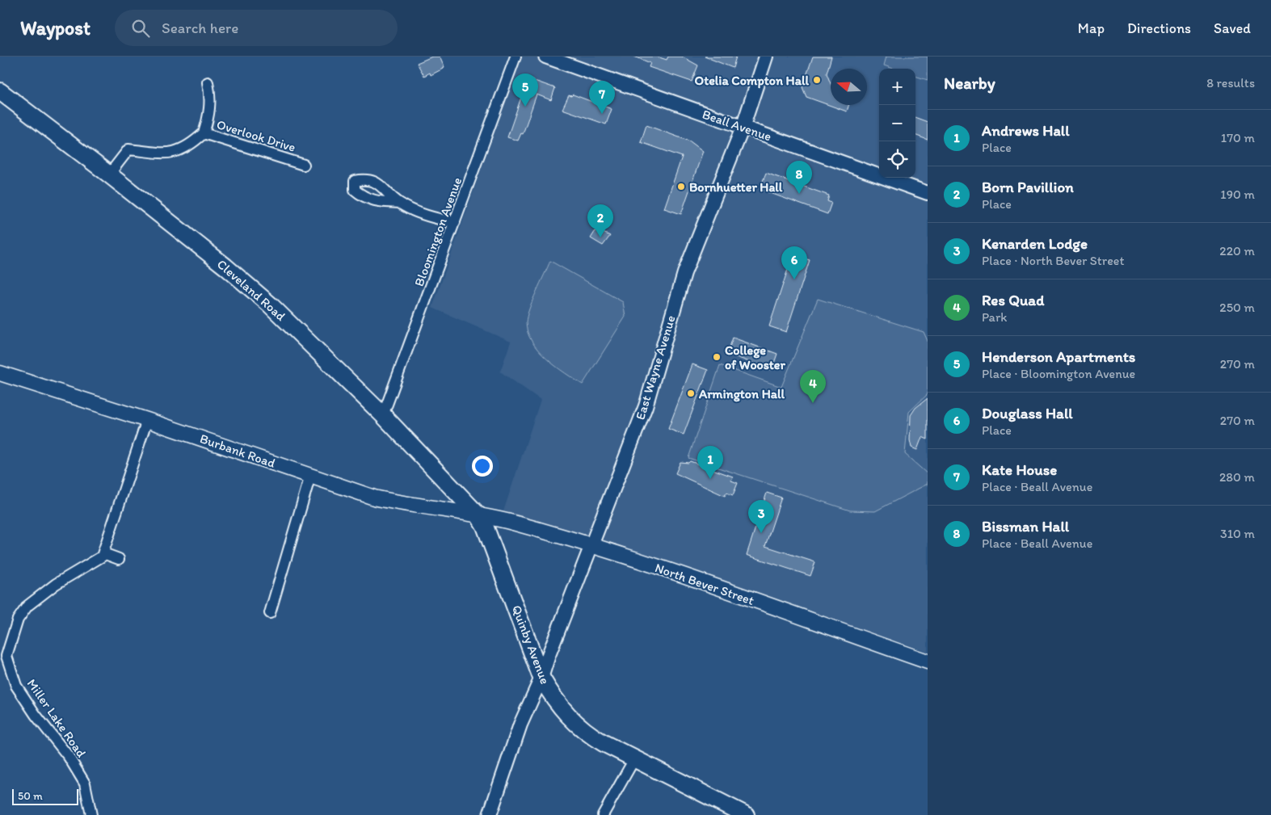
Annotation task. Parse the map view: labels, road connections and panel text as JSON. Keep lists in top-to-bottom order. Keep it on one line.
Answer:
{"streets":{"main road":["Cleveland Road","Burbank Road","North Bever Street","Quinby Avenue"],"street":["Beall Avenue","Overlook Drive","Bloomington Avenue","East Wayne Avenue","Miller Lake Road"]},"crossings":[["Beall Avenue","East Wayne Avenue"],["Bloomington Avenue","Cleveland Road"],["Cleveland Road","Burbank Road"],["Cleveland Road","North Bever Street"],["Cleveland Road","Quinby Avenue"],["East Wayne Avenue","North Bever Street"],["East Wayne Avenue","Quinby Avenue"],["Burbank Road","North Bever Street"],["Burbank Road","Quinby Avenue"],["North Bever Street","Quinby Avenue"]],"places":["Otelia Compton Hall","Bornhuetter Hall","College of Wooster","Armington Hall"],"scale_bar":"50 m","north":"left","page":{"header":"Waypost","search":"Search here","nav":["Map","Directions","Saved"],"heading":["Nearby","8 results"],"map_buttons":["+","−"],"pins":["5","7","8","2","6","4","1","3"],"list":[{"mark":"1","name":"Andrews Hall","note":"Place","value":"170 m"},{"mark":"2","name":"Born Pavillion","note":"Place","value":"190 m"},{"mark":"3","name":"Kenarden Lodge","note":"Place · North Bever Street","value":"220 m"},{"mark":"4","name":"Res Quad","note":"Park","value":"250 m"},{"mark":"5","name":"Henderson Apartments","note":"Place · Bloomington Avenue","value":"270 m"},{"mark":"6","name":"Douglass Hall","note":"Place","value":"270 m"},{"mark":"7","name":"Kate House","note":"Place · Beall Avenue","value":"280 m"},{"mark":"8","name":"Bissman Hall","note":"Place · Beall Avenue","value":"310 m"}],"scale":"50 m"}}
